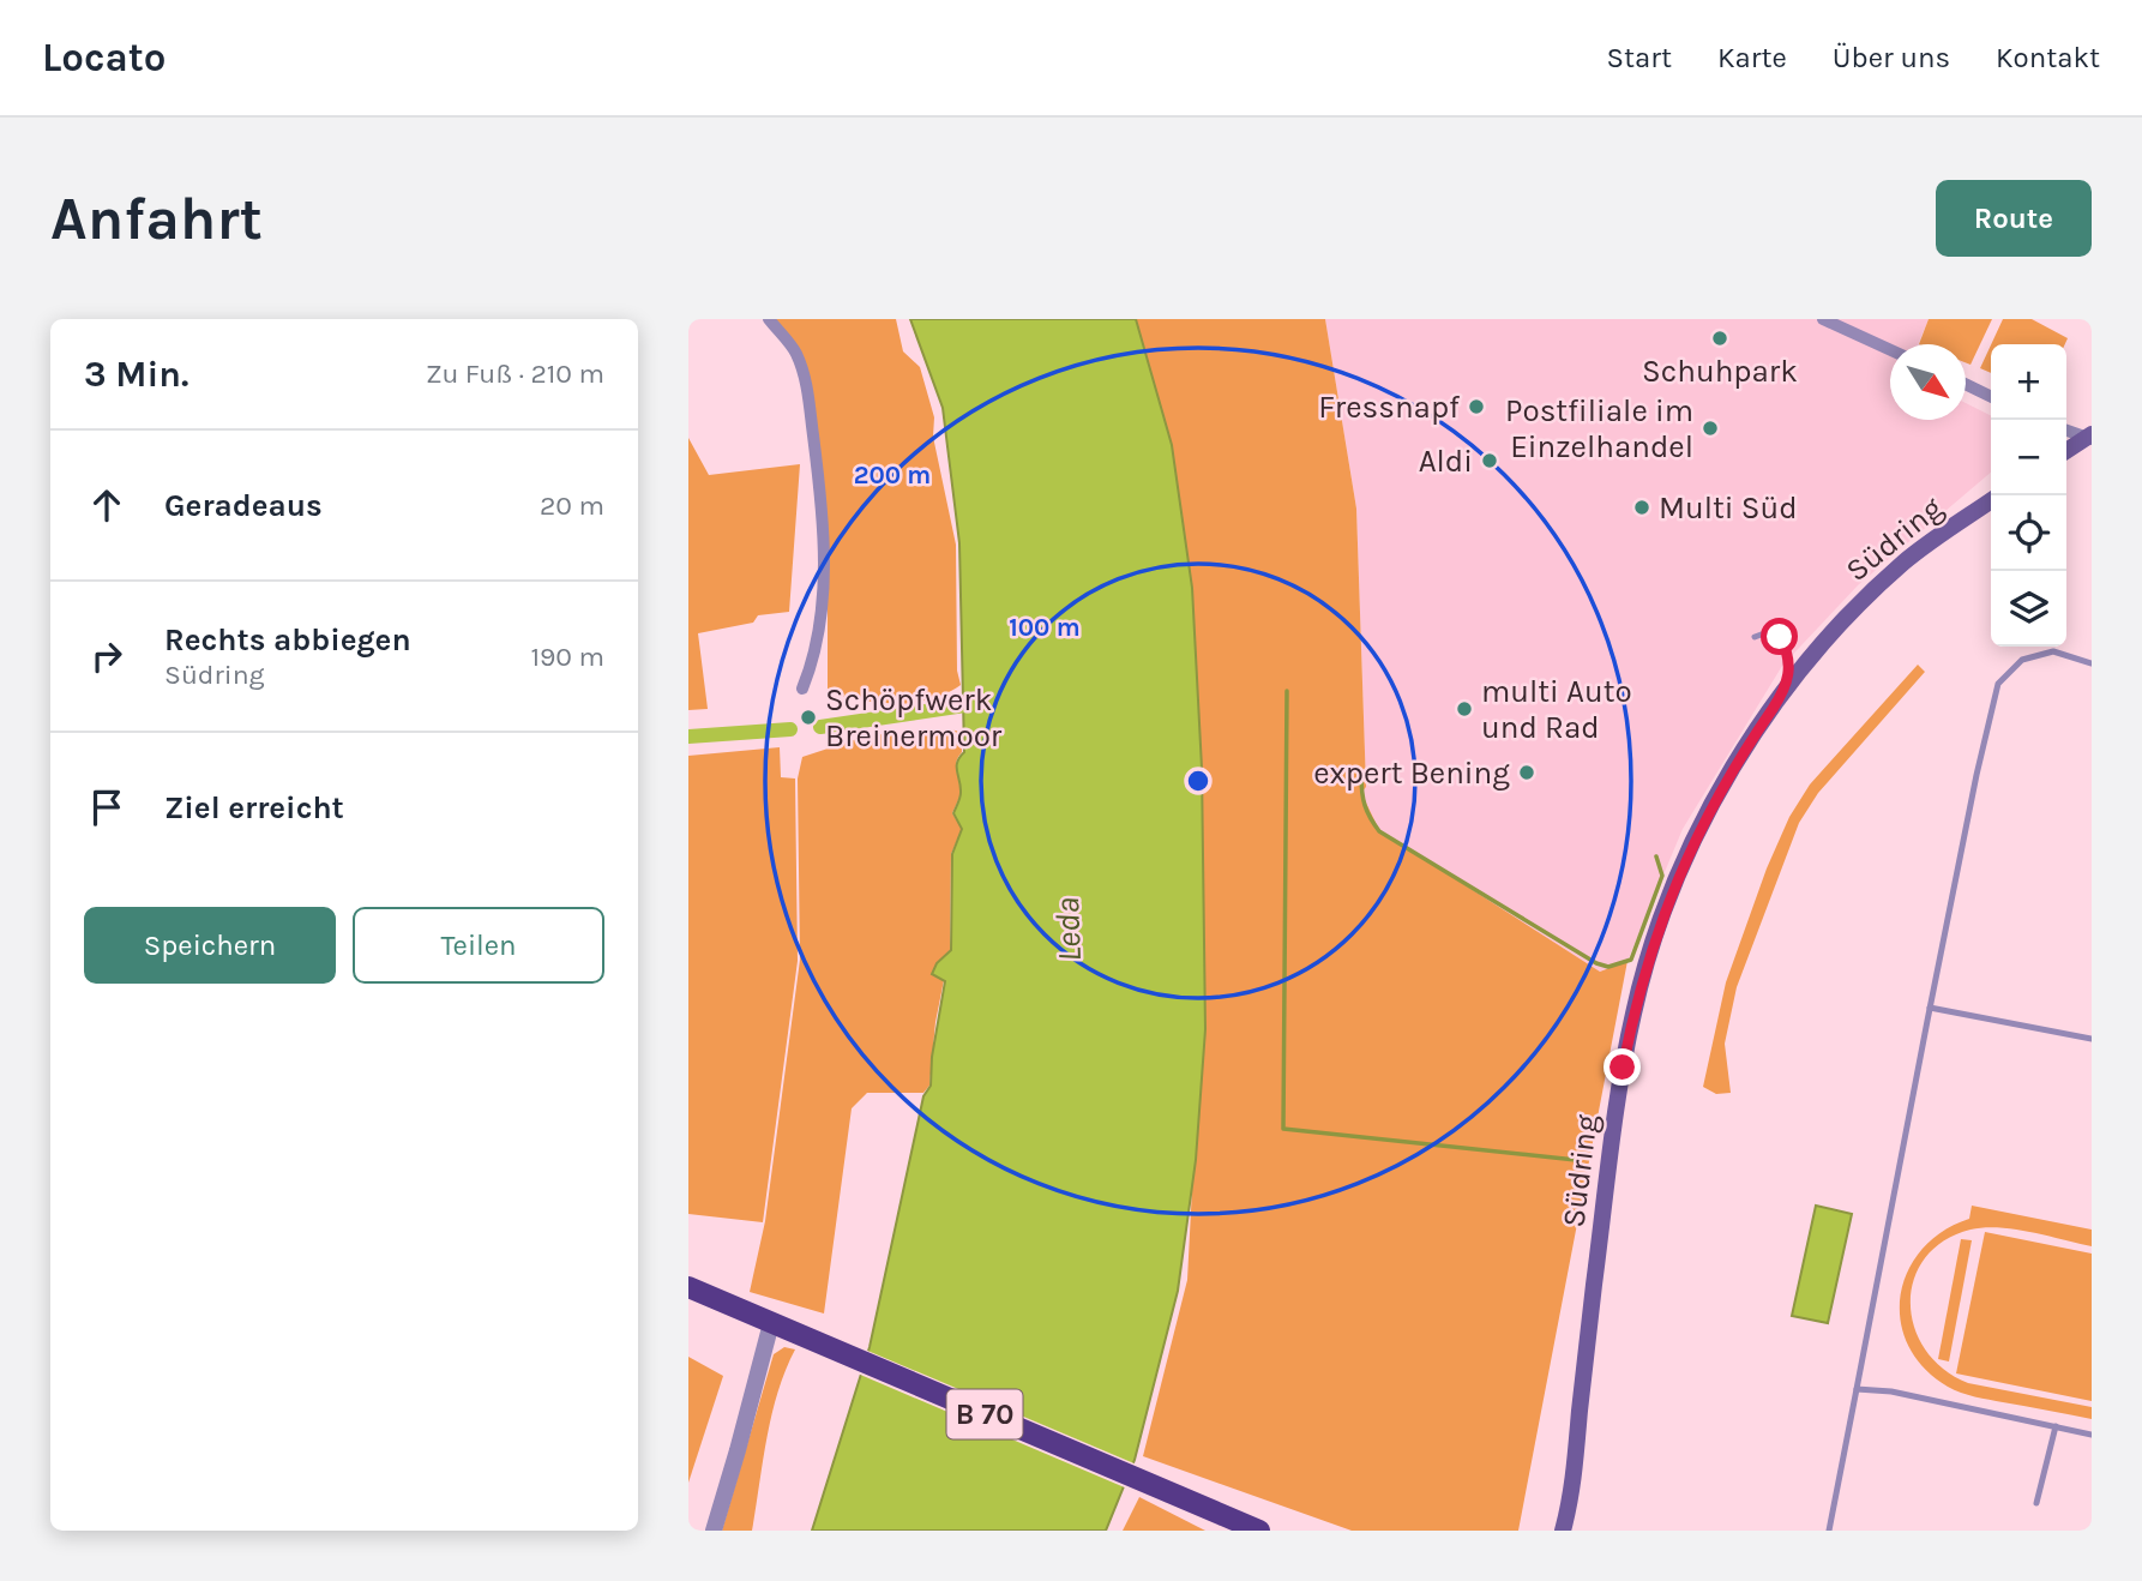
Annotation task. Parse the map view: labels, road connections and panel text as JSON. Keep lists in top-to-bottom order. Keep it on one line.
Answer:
{"streets":{"main road":["Südring","B 70"]},"water":["Leda"],"places":["Schuhpark","Fressnapf","Postfiliale im Einzelhandel","Aldi","Multi Süd","multi Auto und Rad","Schöpfwerk Breinermoor","expert Bening"],"north":"bottom right","page":{"header":"Locato","nav":["Start","Karte","Über uns","Kontakt"],"buttons":["Route",["Speichern","Teilen"]],"title":"Anfahrt","heading":["3 Min.","Zu Fuß · 210 m"],"map_buttons":["+","−"],"list":[["Geradeaus","20 m"],["Rechts abbiegen","Südring","190 m"],"Ziel erreicht"]},"rings":["200 m","100 m"]}
